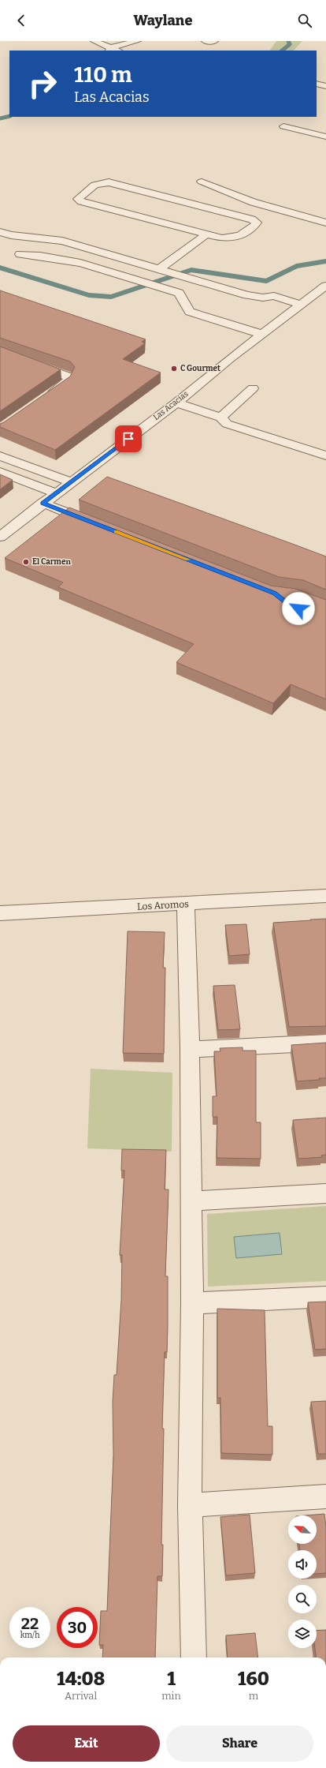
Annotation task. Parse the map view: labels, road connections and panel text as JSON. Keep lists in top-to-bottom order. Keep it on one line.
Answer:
{"streets":{"street":["Las Acacias","Los Aromos"]},"places":["C Gourmet","El Carmen"],"north":"top left","page":{"header":"Waylane","turn":["110 m","Las Acacias"],"speed":"22 km/h","limit":"30","eta":["14:08","Arrival","1","min","160","m"],"buttons":["Exit","Share"]}}
